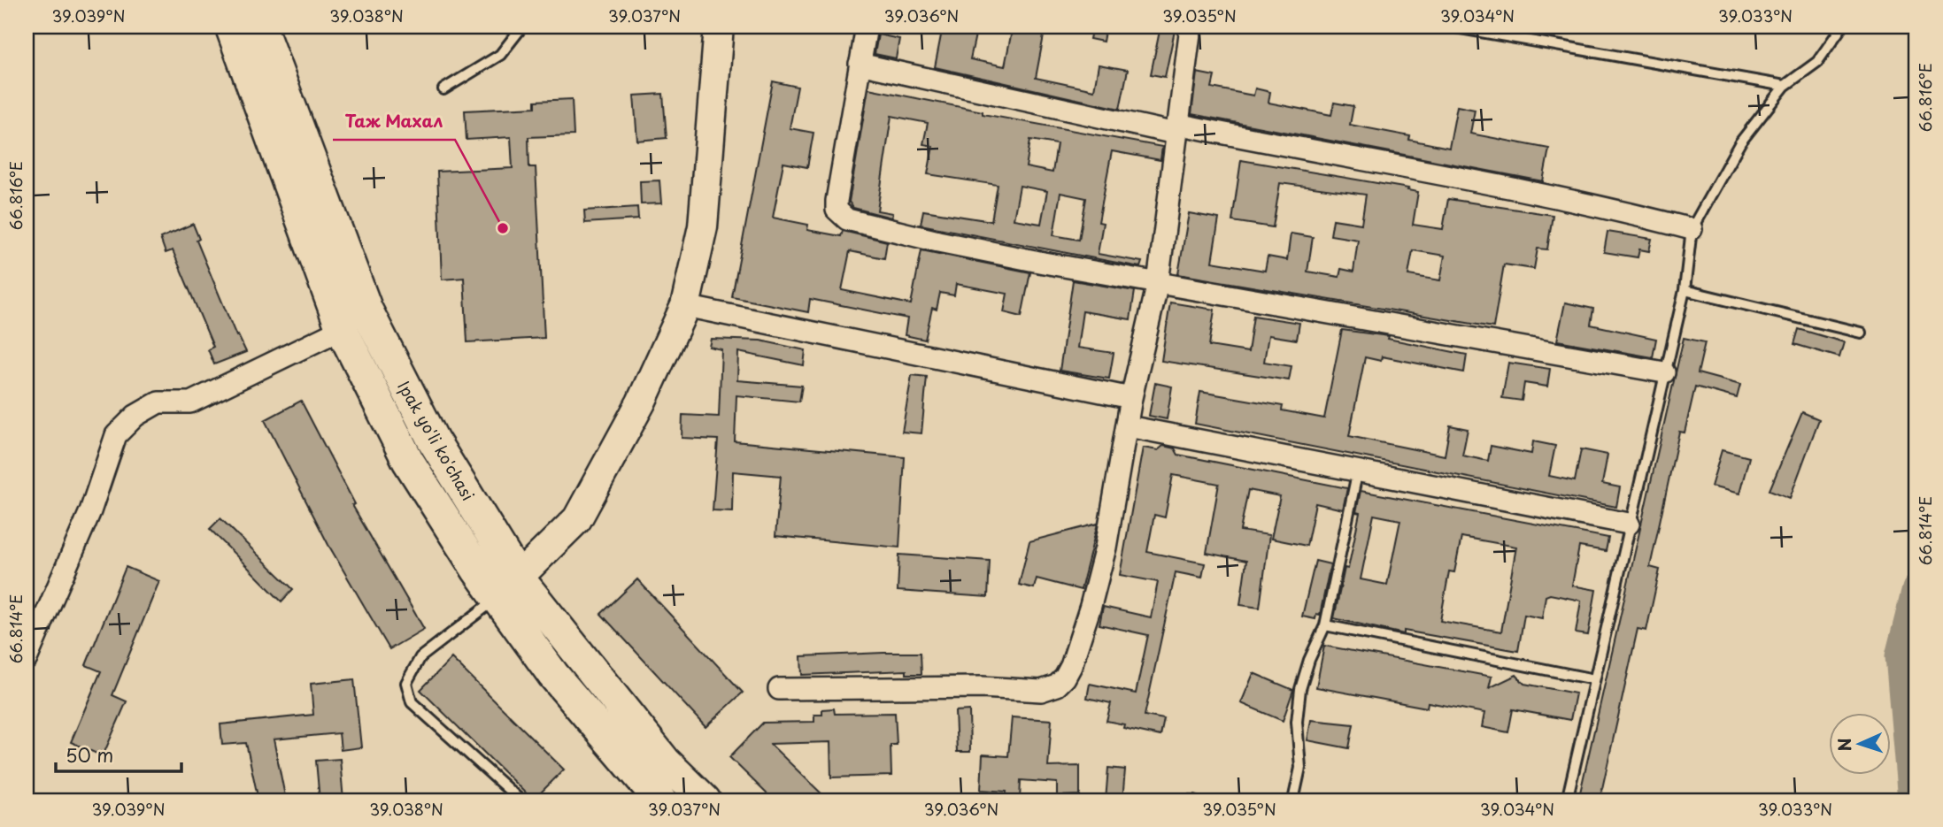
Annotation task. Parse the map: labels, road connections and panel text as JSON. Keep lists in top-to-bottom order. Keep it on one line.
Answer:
{"streets":{"main road":["Ipak yo'li ko'chasi"]},"places":["Таж Махал"],"scale_bar":"50 m","north":"left","coordinates":["39.039°N","39.038°N","39.037°N","39.036°N","39.035°N","39.034°N","39.033°N","66.816°E","66.814°E"]}
